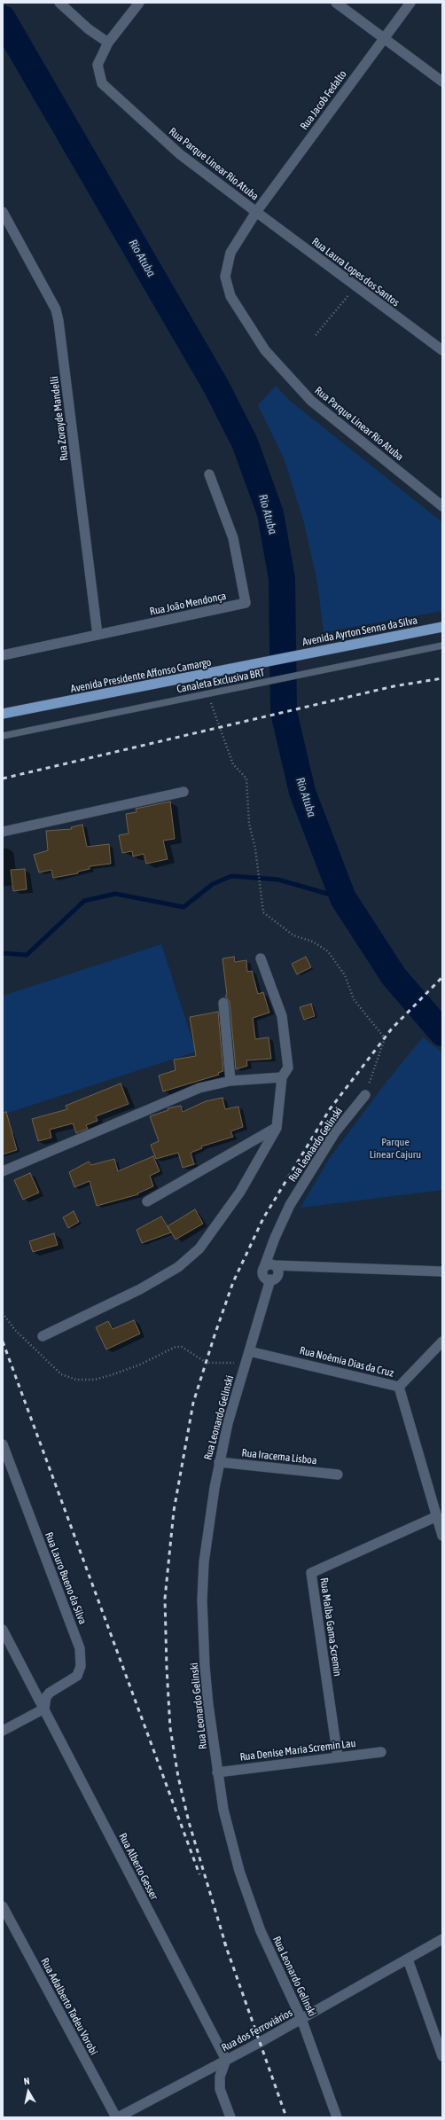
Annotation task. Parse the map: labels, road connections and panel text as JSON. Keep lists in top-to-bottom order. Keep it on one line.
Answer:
{"streets":{"main road":["Avenida Ayrton Senna da Silva","Avenida Presidente Affonso Camargo"],"street":["Rua Jacob Fedalto","Rua Parque Linear Rio Atuba","Rua Laura Lopes dos Santos","Rua Zorayde Mandelli","Rua João Mendonça","Rua Leonardo Gelinski","Rua Noêmia Dias da Cruz","Rua Iracema Lisboa","Rua Lauro Bueno da Silva","Rua Malba Gama Scremin","Rua Denise Maria Scremin Lau","Rua Alberto Gesser","Rua Adalberto Tadeu Vorobi","Rua dos Ferroviários"],"lane":["Canaleta Exclusiva BRT"]},"crossings":[["Rua Jacob Fedalto","Rua Parque Linear Rio Atuba"],["Rua Jacob Fedalto","Rua Laura Lopes dos Santos"],["Rua Parque Linear Rio Atuba","Rua Laura Lopes dos Santos"],["Rua Zorayde Mandelli","Rua João Mendonça"],["Avenida Ayrton Senna da Silva","Avenida Presidente Affonso Camargo"],["Rua Leonardo Gelinski","Rua Noêmia Dias da Cruz"],["Rua Leonardo Gelinski","Rua Iracema Lisboa"],["Rua Leonardo Gelinski","Rua Denise Maria Scremin Lau"],["Rua Leonardo Gelinski","Rua dos Ferroviários"],["Rua Lauro Bueno da Silva","Rua Alberto Gesser"],["Rua Malba Gama Scremin","Rua Denise Maria Scremin Lau"],["Rua Alberto Gesser","Rua dos Ferroviários"],["Rua Adalberto Tadeu Vorobi","Rua dos Ferroviários"]],"water":["Rio Atuba"],"parks":["Parque Linear Cajuru"],"north":"top"}
